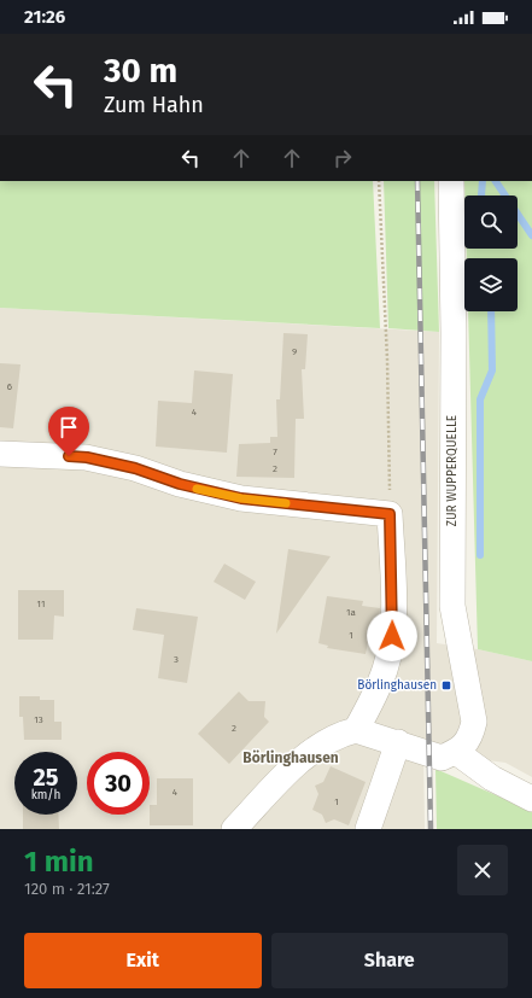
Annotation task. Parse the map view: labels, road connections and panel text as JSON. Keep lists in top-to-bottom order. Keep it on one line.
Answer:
{"streets":{"street":["ZUR WUPPERQUELLE"]},"districts":["Börlinghausen"],"places":{"transit":["Börlinghausen"]},"house_numbers":["9","6","4","7","2","11","1a","1","3","13","2","4","1"],"page":{"status":"21:26","turn":["30 m","Zum Hahn"],"speed":"25 km/h","limit":"30","heading":["1 min","120 m · 21:27"],"buttons":["Exit","Share"]}}
